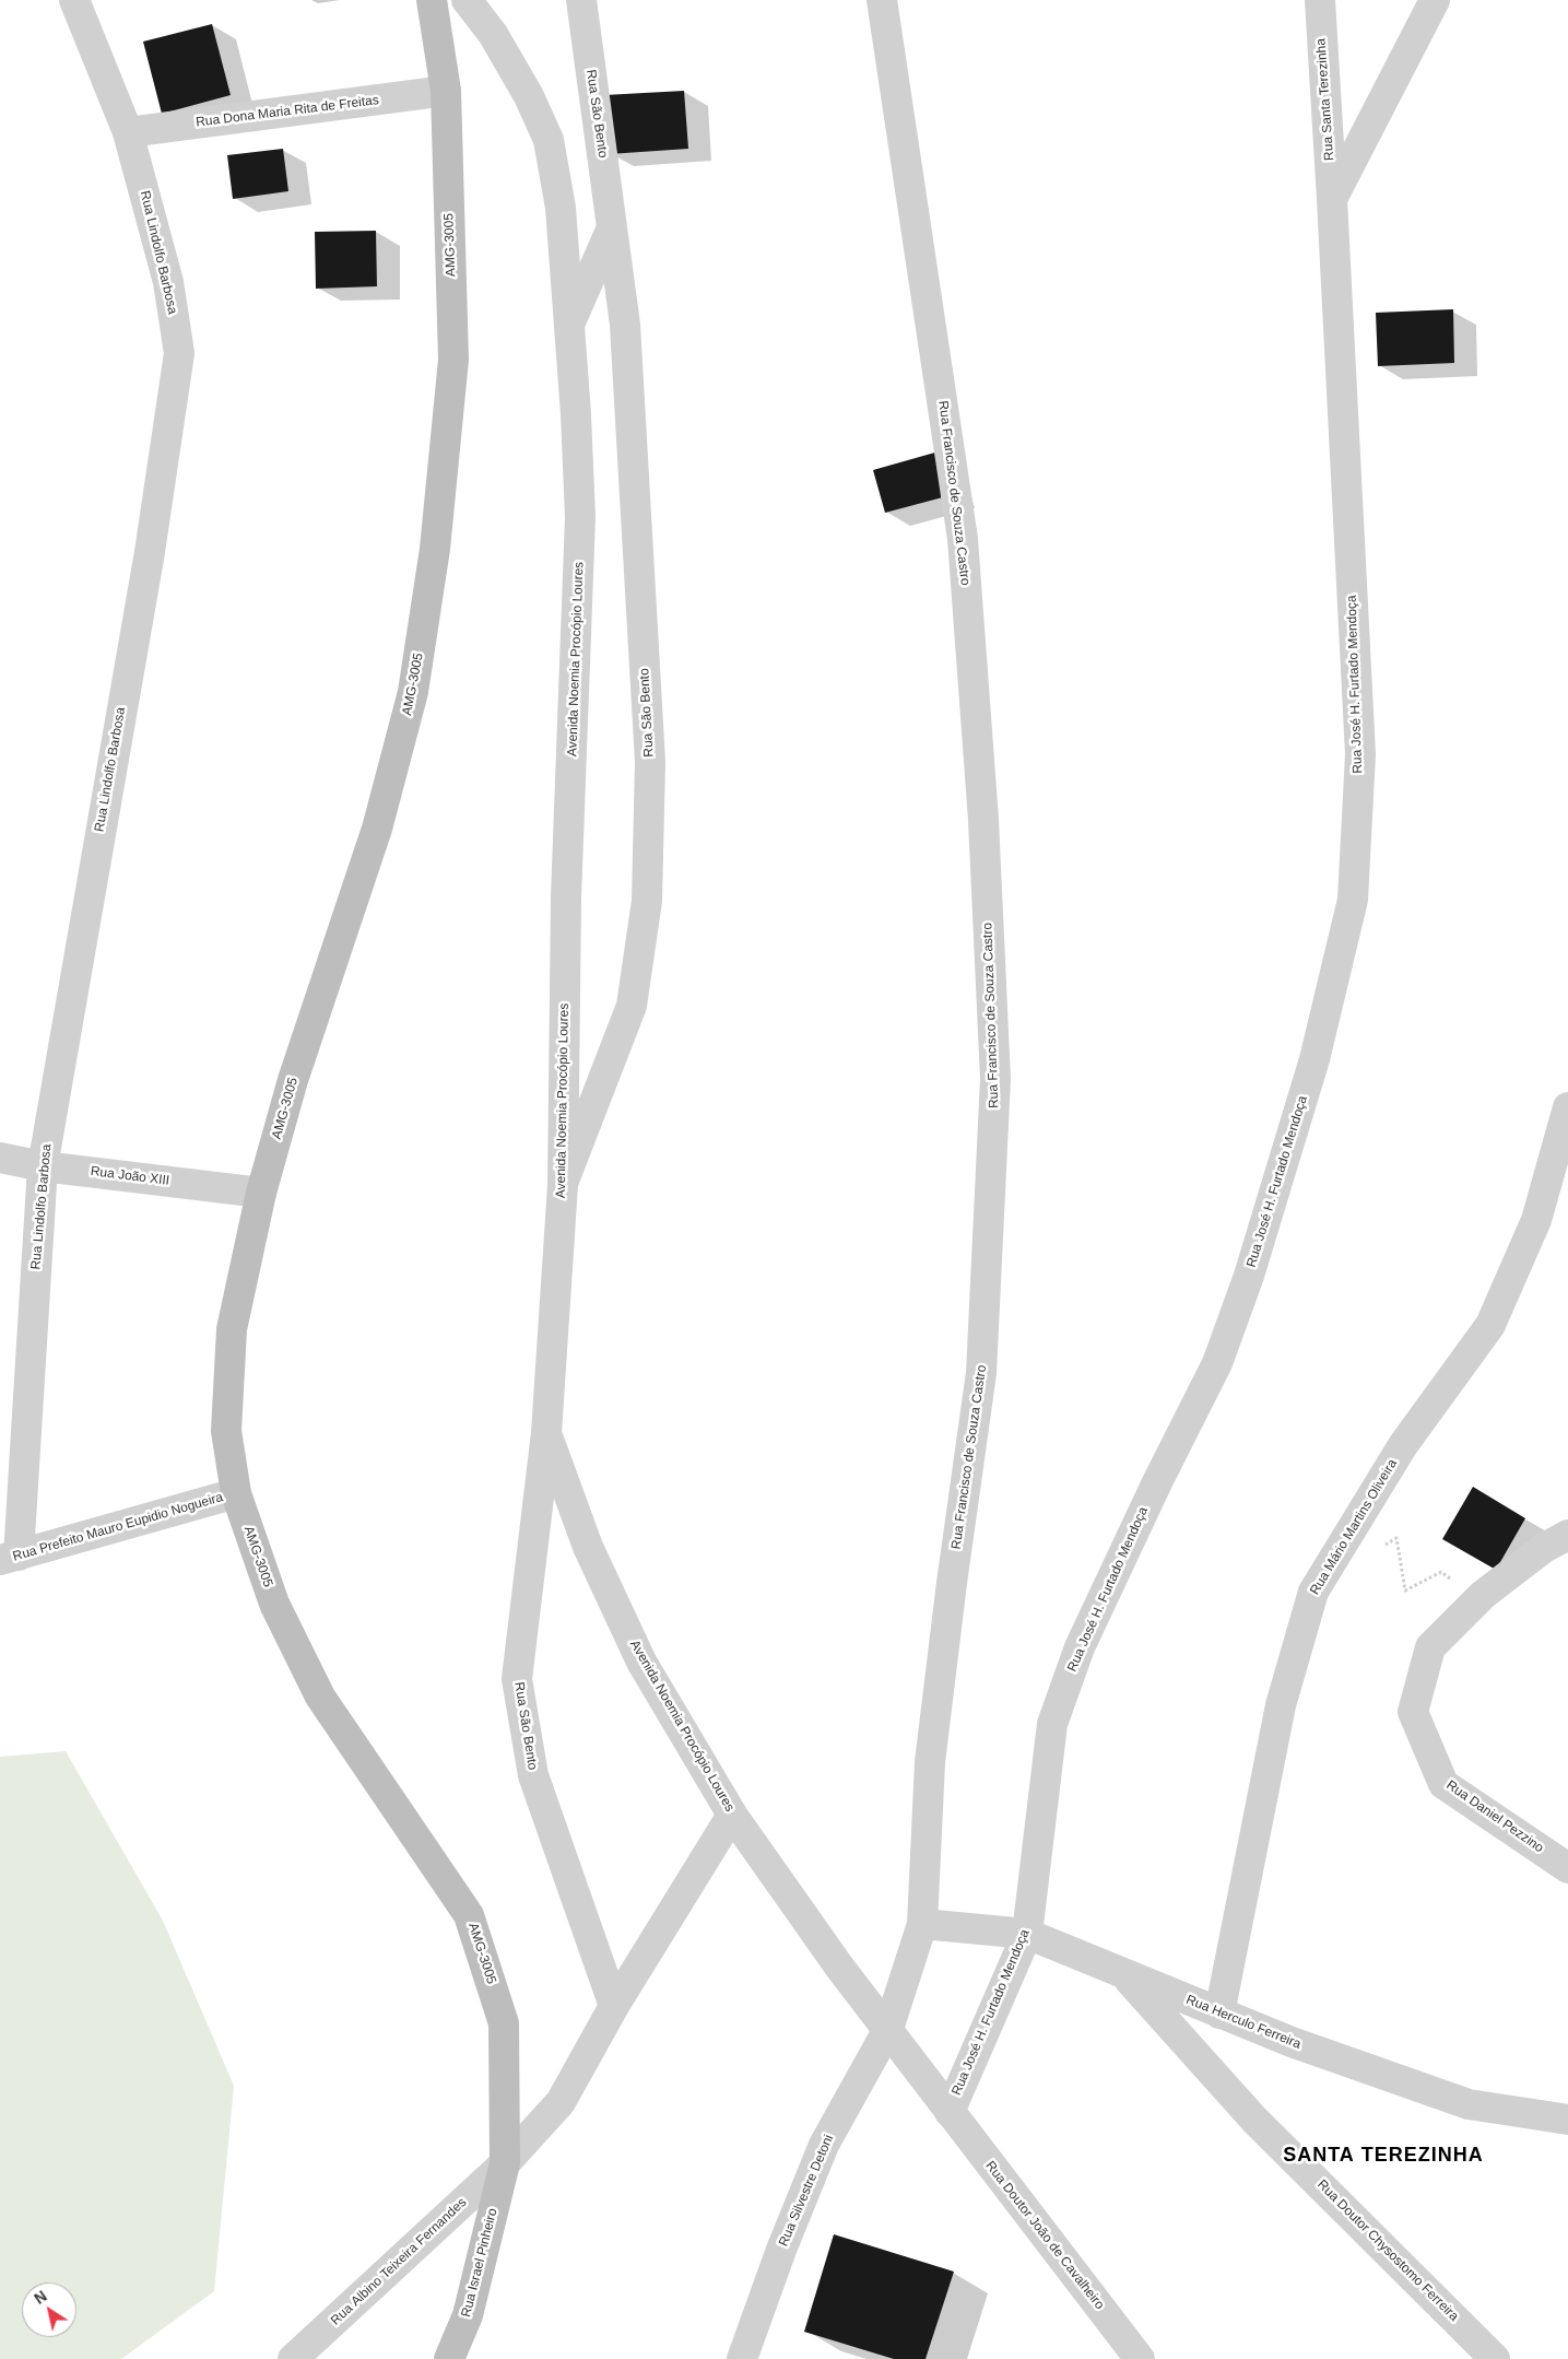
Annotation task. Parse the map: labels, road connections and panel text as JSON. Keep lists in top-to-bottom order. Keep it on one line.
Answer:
{"streets":{"main road":["AMG-3005","Rua Israel Pinheiro"],"street":["Rua Santa Terezinha","Rua Dona Maria Rita de Freitas","Rua São Bento","Rua Lindolfo Barbosa","Rua Francisco de Souza Castro","Avenida Noemia Procópio Loures","Rua José H. Furtado Mendoça","Rua João XIII","Rua Prefeito Mauro Eupidio Nogueira","Rua Mário Martins Oliveira","Rua Daniel Pezzino","Rua Herculo Ferreira","Rua Silvestre Detoni","Rua Doutor João de Cavalheiro","Rua Doutor Chysostomo Ferreira","Rua Albino Teixeira Fernandes"]},"crossings":[["Rua Santa Terezinha","Rua José H. Furtado Mendoça"],["Rua Dona Maria Rita de Freitas","AMG-3005"],["Rua Dona Maria Rita de Freitas","Rua Lindolfo Barbosa"],["Rua São Bento","Avenida Noemia Procópio Loures"],["AMG-3005","Rua João XIII"],["AMG-3005","Rua Prefeito Mauro Eupidio Nogueira"],["AMG-3005","Rua Albino Teixeira Fernandes"],["AMG-3005","Rua Israel Pinheiro"],["Rua Lindolfo Barbosa","Rua João XIII"],["Rua Lindolfo Barbosa","Rua Prefeito Mauro Eupidio Nogueira"],["Rua Francisco de Souza Castro","Avenida Noemia Procópio Loures"],["Rua Francisco de Souza Castro","Rua Herculo Ferreira"],["Rua Francisco de Souza Castro","Rua Silvestre Detoni"],["Avenida Noemia Procópio Loures","Rua José H. Furtado Mendoça"],["Avenida Noemia Procópio Loures","Rua Silvestre Detoni"],["Avenida Noemia Procópio Loures","Rua Doutor João de Cavalheiro"],["Rua José H. Furtado Mendoça","Rua Herculo Ferreira"],["Rua José H. Furtado Mendoça","Rua Doutor João de Cavalheiro"],["Rua Mário Martins Oliveira","Rua Herculo Ferreira"],["Rua Herculo Ferreira","Rua Doutor Chysostomo Ferreira"],["Rua Albino Teixeira Fernandes","Rua Israel Pinheiro"]],"districts":["SANTA TEREZINHA"],"north":"top left"}
